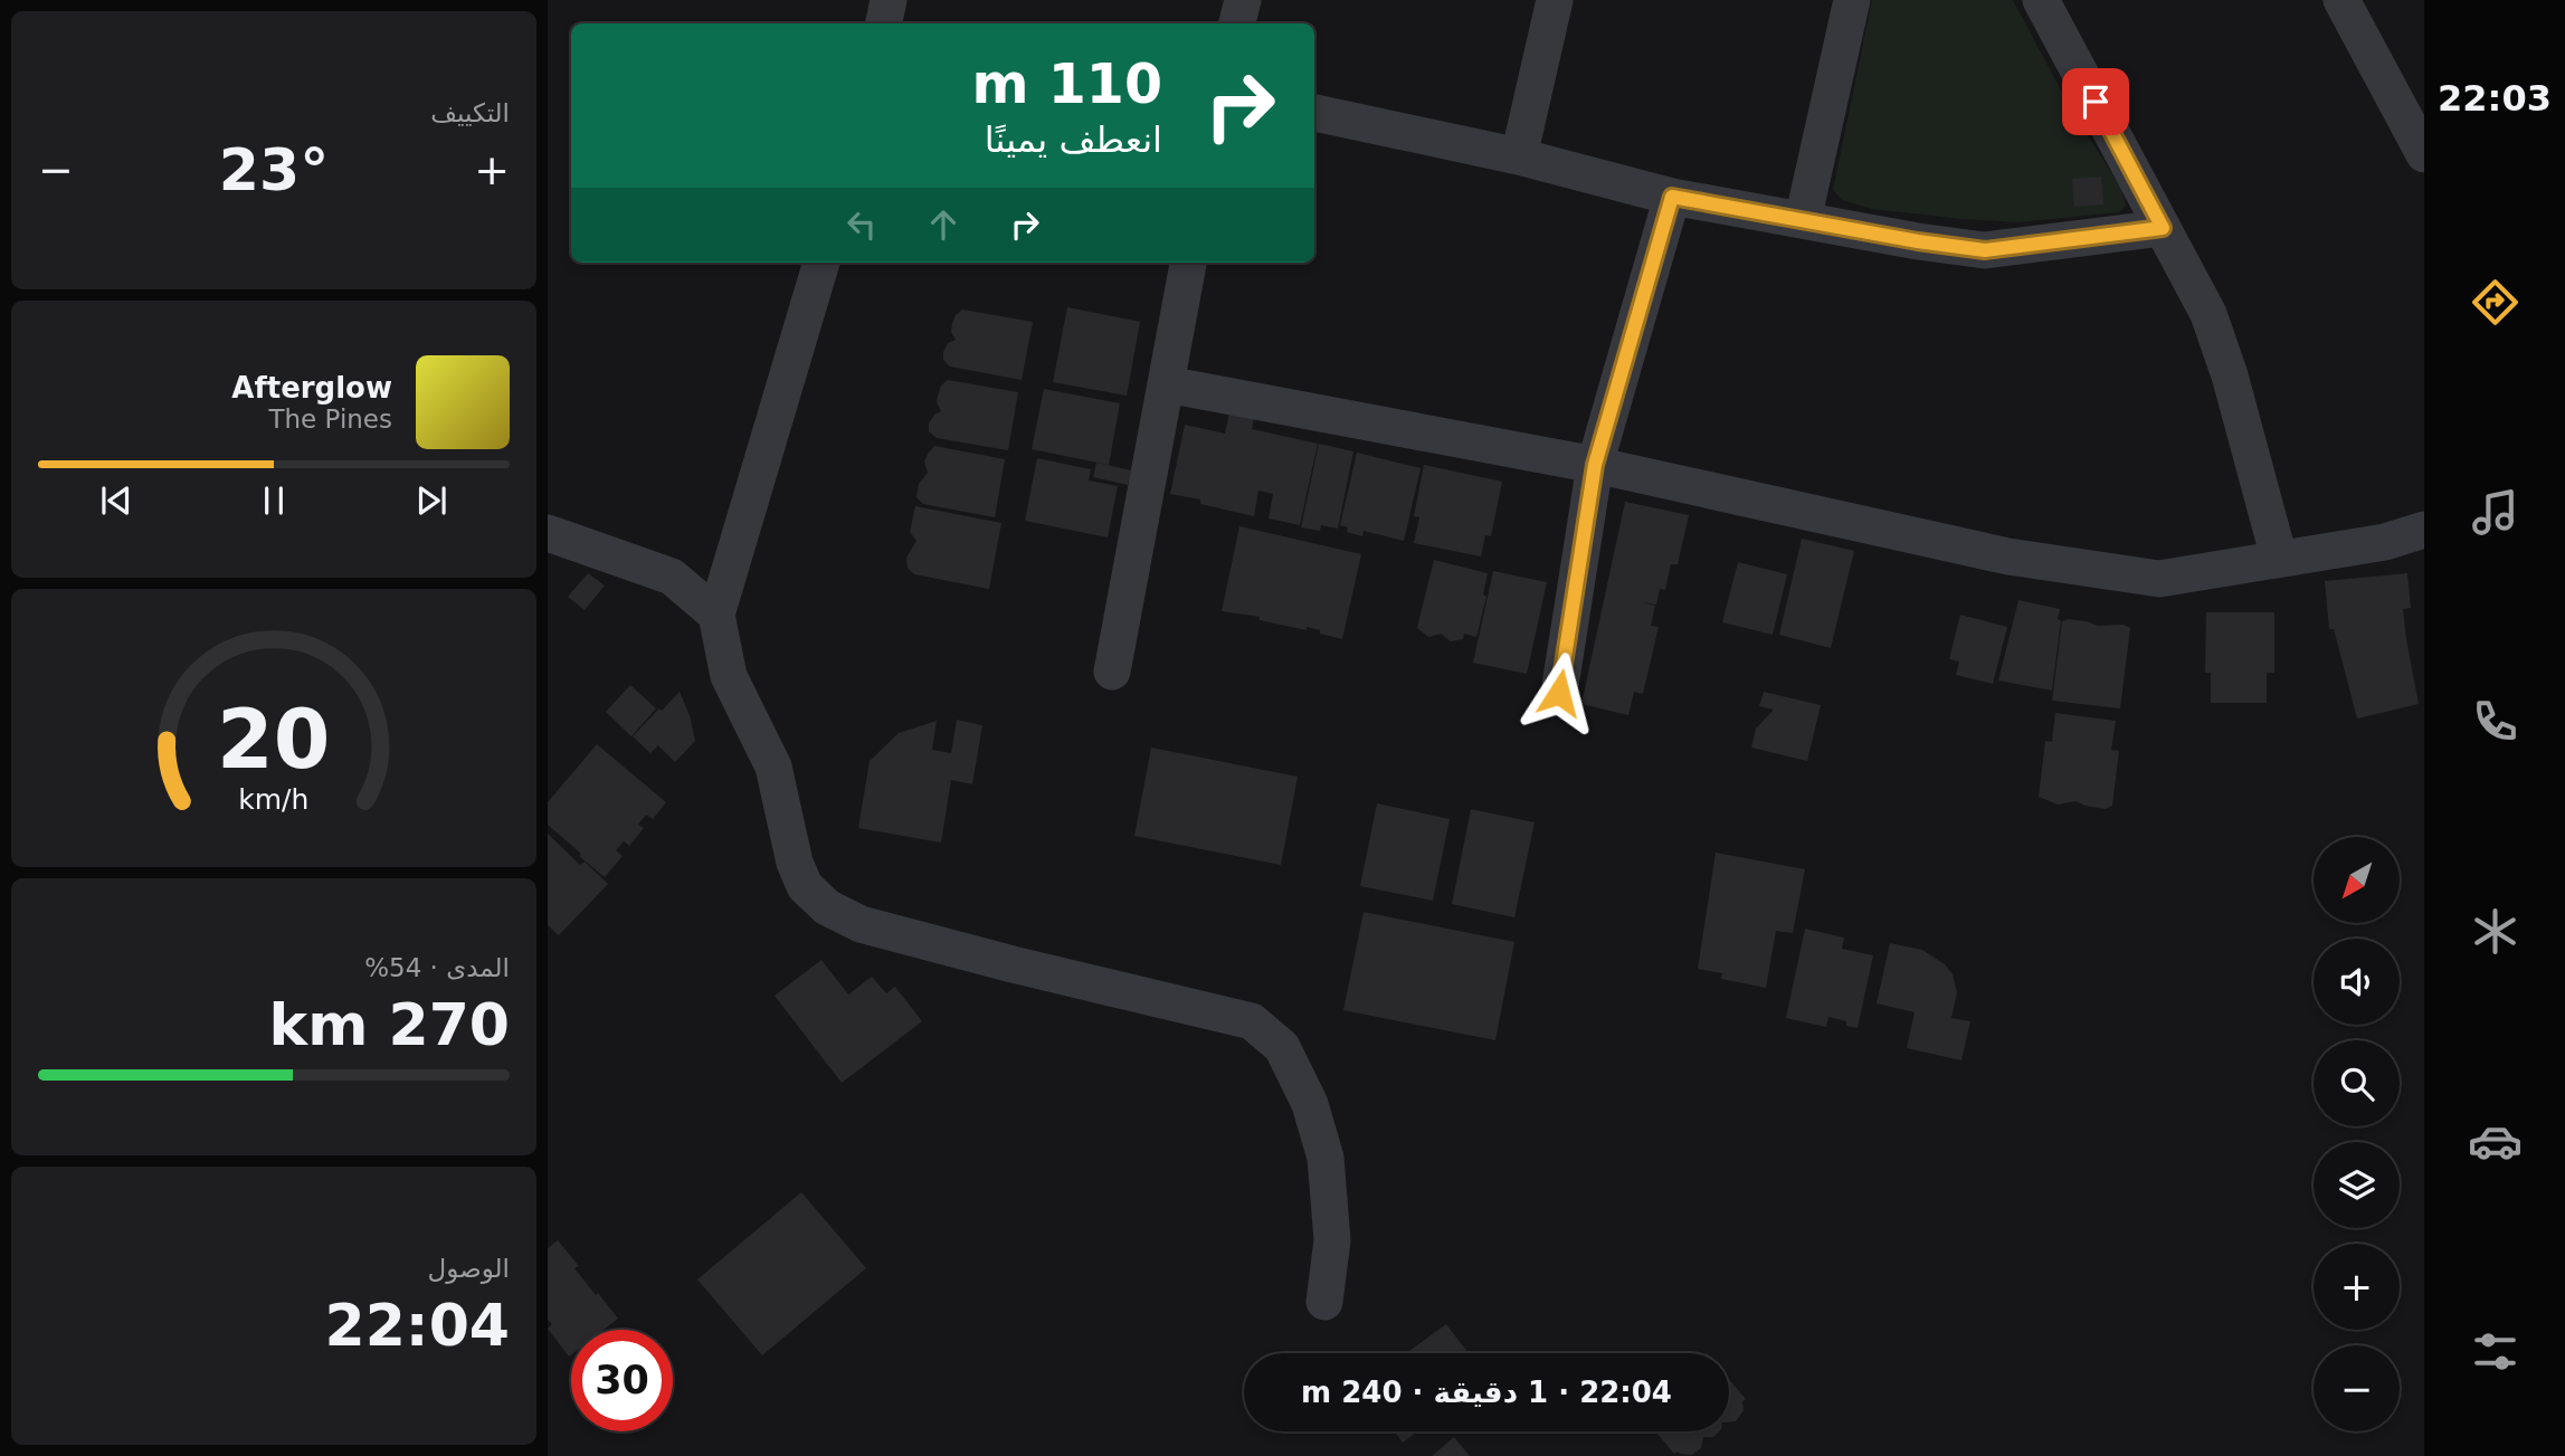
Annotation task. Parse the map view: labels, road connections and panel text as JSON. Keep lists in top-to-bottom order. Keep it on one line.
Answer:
{"north":"bottom left","page":{"tabs":"22:03","tile":["التكييف",["المدى · 54%","270 km"],["الوصول","22:04"]],"turn":["110 m","انعطف يمينًا"],"heat":["−","23°","+"],"song":["Afterglow","The Pines"],"map_buttons":["+","−"],"limit":"30","trip":"22:04 · 1 دقيقة · 240 m","gauge":["20","km/h"]}}
